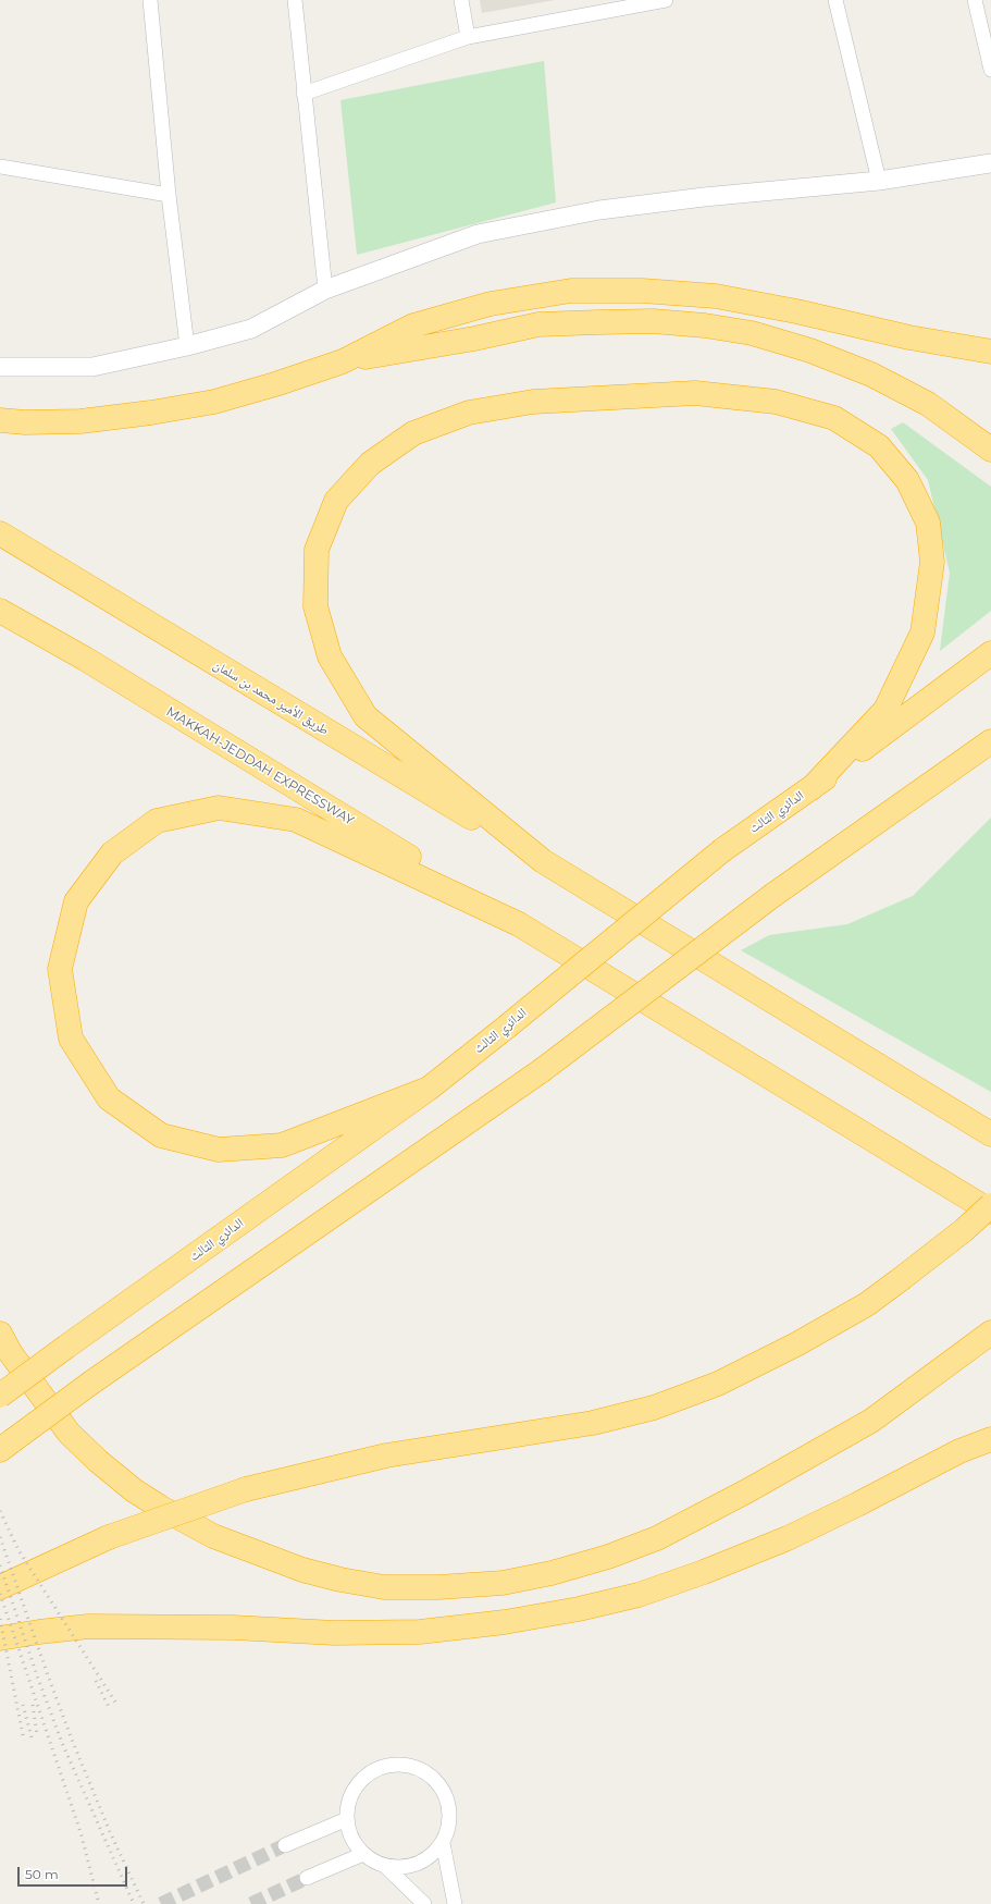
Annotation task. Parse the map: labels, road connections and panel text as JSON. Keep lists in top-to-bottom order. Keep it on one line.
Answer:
{"streets":{"highway":["طريق الأمير محمد بن سلمان","MAKKAH-JEDDAH EXPRESSWAY","الدائري الثالث"]},"scale_bar":"50 m"}
